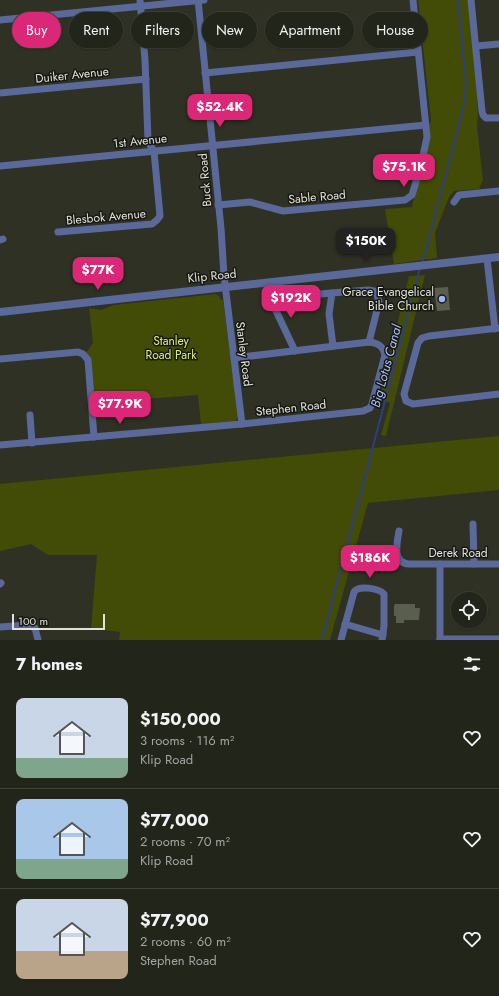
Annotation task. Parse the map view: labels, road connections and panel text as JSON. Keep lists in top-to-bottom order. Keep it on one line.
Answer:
{"streets":{"street":["Duiker Avenue","1st Avenue","Buck Road","Sable Road","Blesbok Avenue","Klip Road","Stanley Road","Stephen Road","Derek Road"]},"crossings":[["1st Avenue","Buck Road"],["1st Avenue","Sable Road"],["1st Avenue","Blesbok Avenue"],["Buck Road","Sable Road"],["Buck Road","Klip Road"],["Buck Road","Stanley Road"],["Klip Road","Stanley Road"],["Stanley Road","Stephen Road"]],"water":["Big Lotus Canal"],"parks":["Stanley Road Park"],"places":["Grace Evangelical Bible Church"],"scale_bar":"100 m","page":{"chip":["Buy","Rent","Filters","New","Apartment","House"],"price":["$52.4K","$75.1K","$150K","$77K","$192K","$77.9K","$186K"],"scale":"100 m","heading":"7 homes","list":[{"name":"$150,000","note":"3 rooms · 116 m² · Klip Road"},{"name":"$77,000","note":"2 rooms · 70 m² · Klip Road"},{"name":"$77,900","note":"2 rooms · 60 m² · Stephen Road"}]}}
